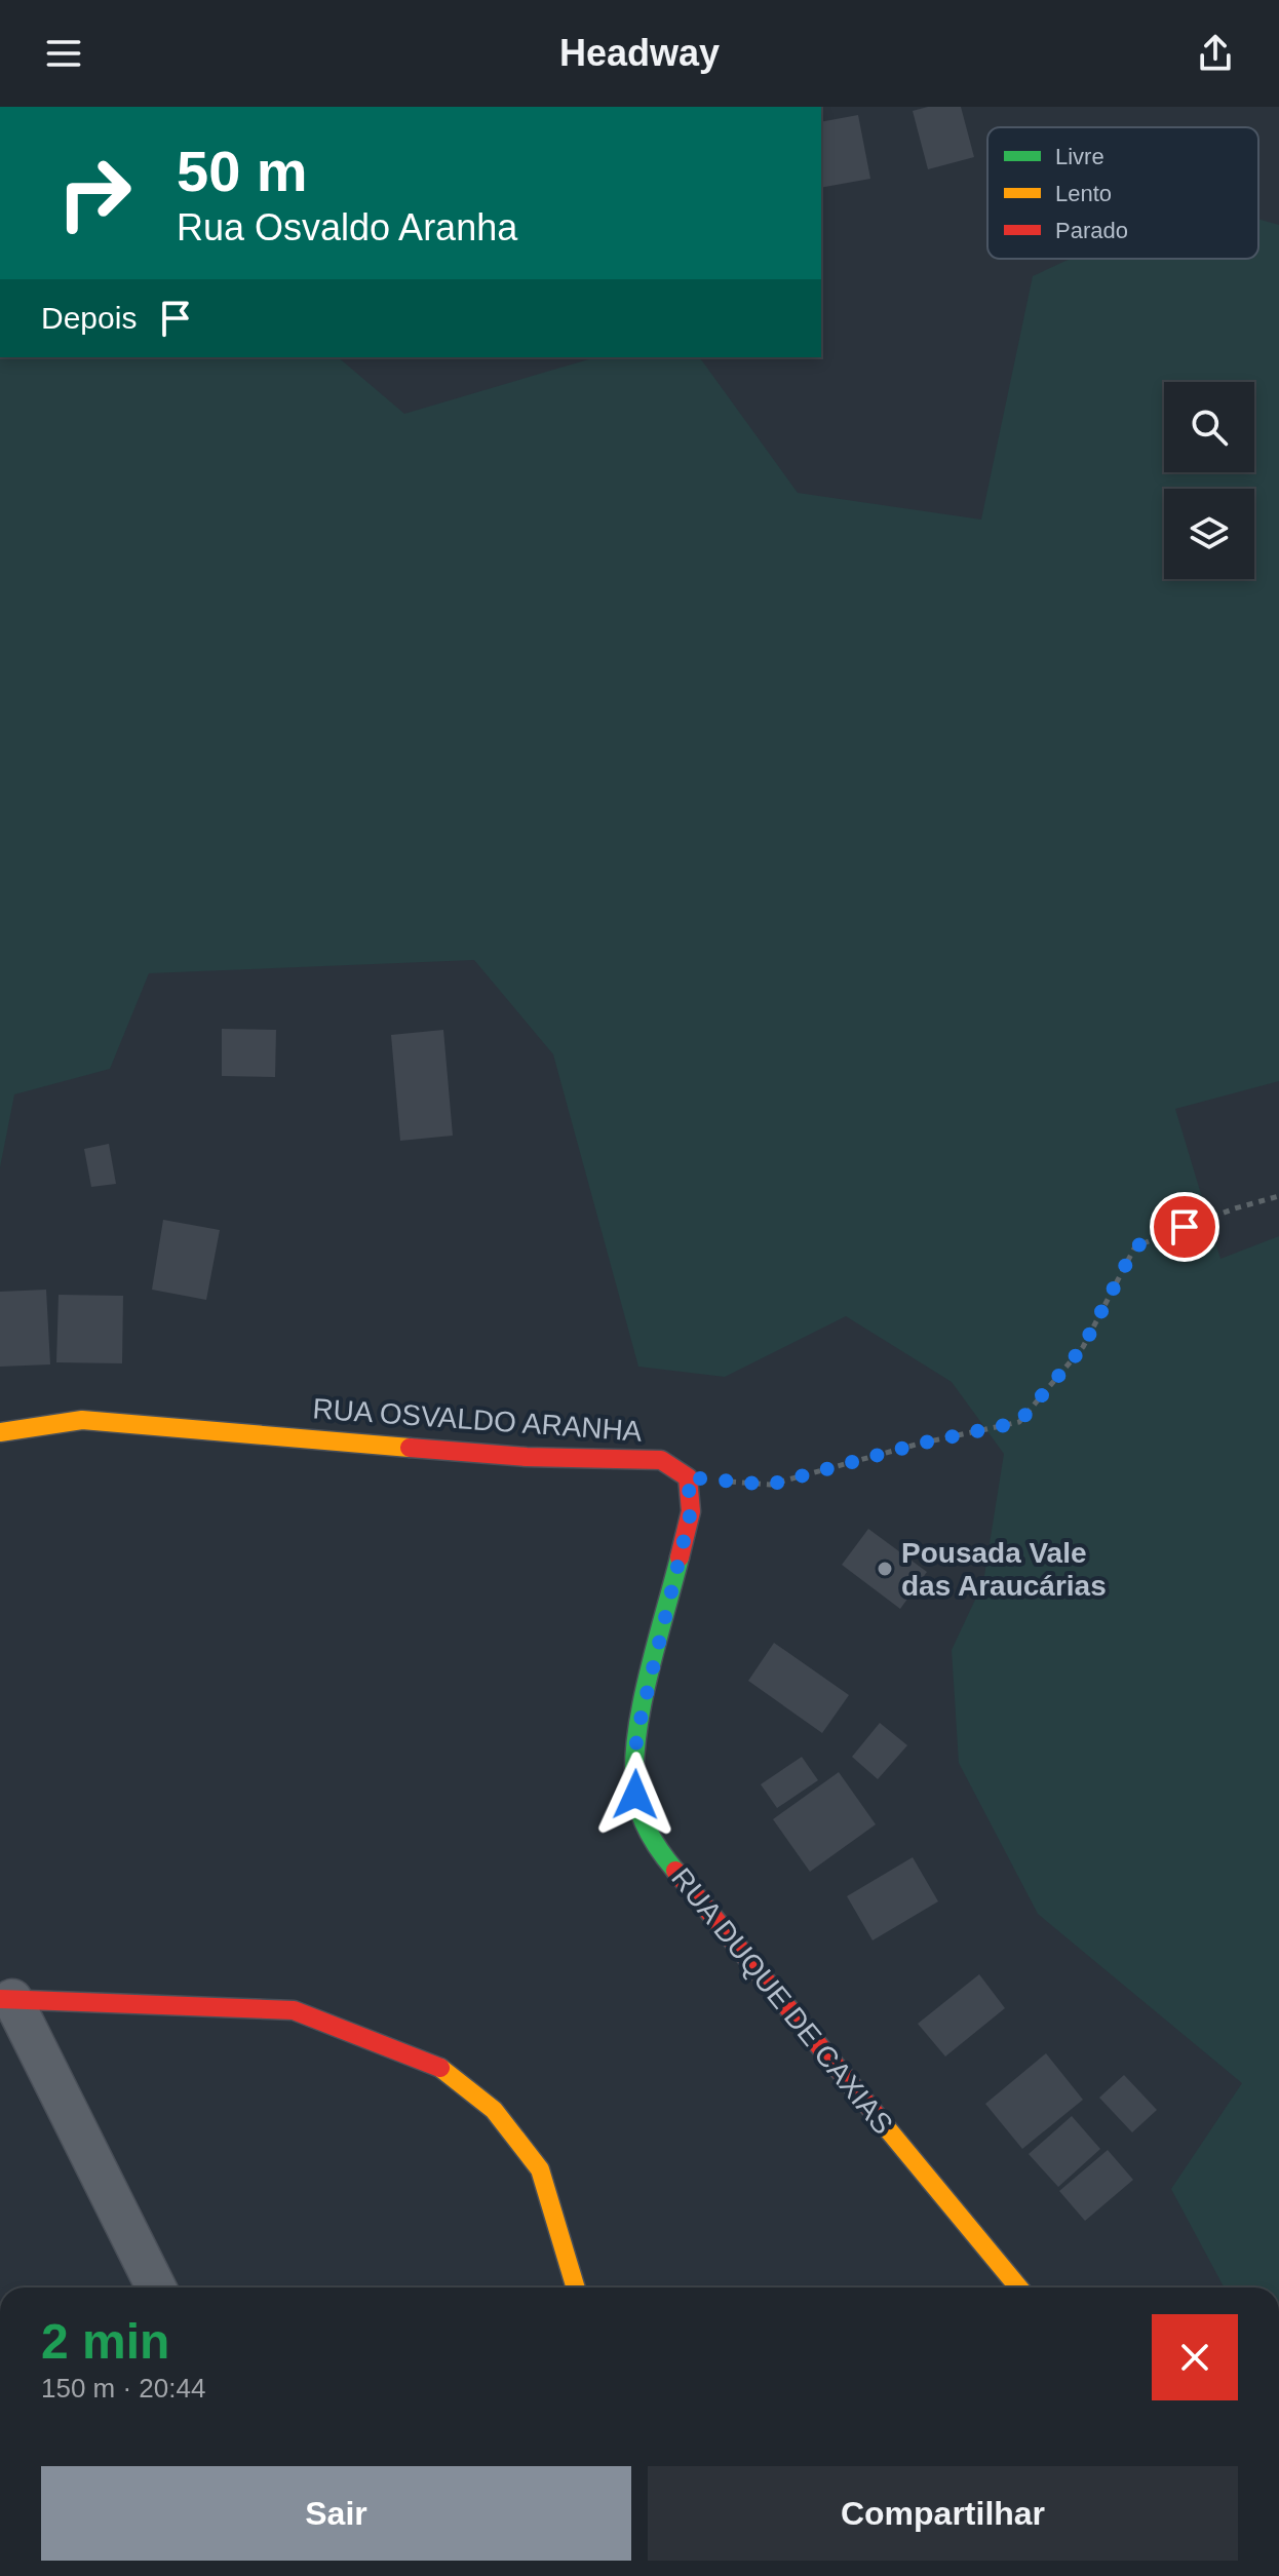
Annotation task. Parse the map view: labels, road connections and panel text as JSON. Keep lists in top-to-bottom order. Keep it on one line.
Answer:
{"streets":{"street":["RUA OSVALDO ARANHA","RUA DUQUE DE CAXIAS"]},"crossings":[["RUA OSVALDO ARANHA","RUA DUQUE DE CAXIAS"]],"places":["Pousada Vale das Araucárias"],"legend":["Livre","Lento","Parado"],"page":{"header":"Headway","turn":["50 m","Rua Osvaldo Aranha"],"then":"Depois","heading":["2 min","150 m · 20:44"],"buttons":["Sair","Compartilhar"]}}
